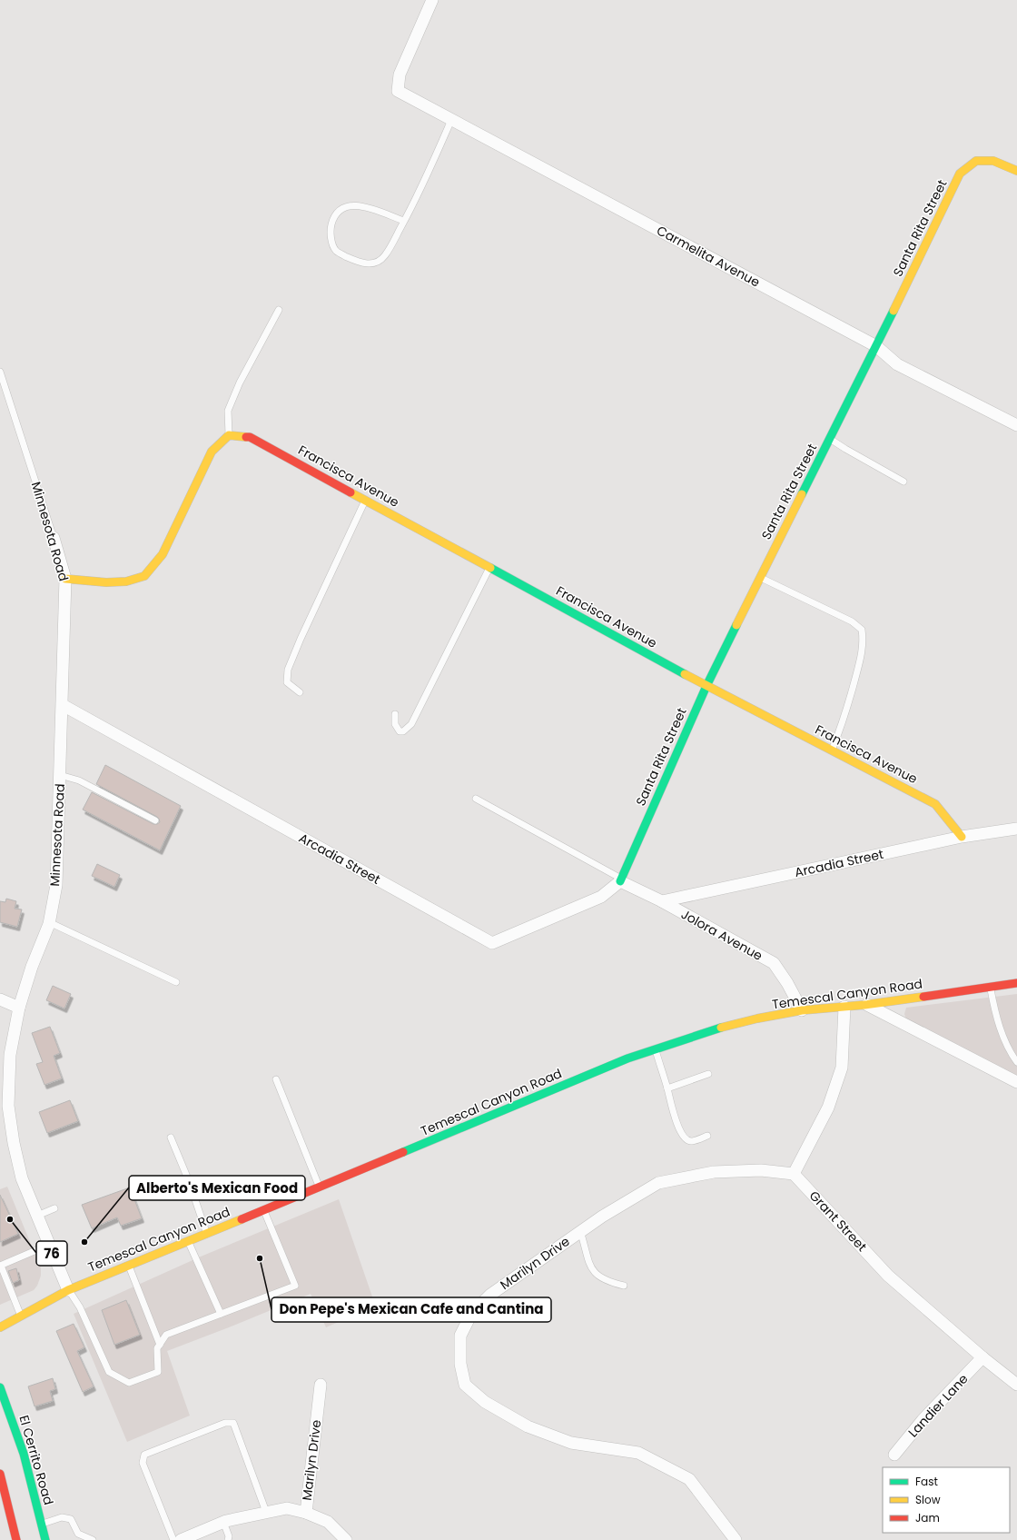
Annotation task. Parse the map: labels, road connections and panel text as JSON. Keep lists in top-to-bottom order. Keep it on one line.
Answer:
{"streets":{"street":["Santa Rita Street","Carmelita Avenue","Francisca Avenue","Minnesota Road","Arcadia Street","Jolora Avenue","Temescal Canyon Road","Grant Street","Marilyn Drive","Landier Lane","El Cerrito Road"]},"crossings":[["Santa Rita Street","Carmelita Avenue"],["Santa Rita Street","Francisca Avenue"],["Santa Rita Street","Arcadia Street"],["Santa Rita Street","Jolora Avenue"],["Francisca Avenue","Arcadia Street"],["Minnesota Road","Arcadia Street"],["Minnesota Road","Temescal Canyon Road"],["Arcadia Street","Jolora Avenue"],["Jolora Avenue","Temescal Canyon Road"],["Grant Street","Marilyn Drive"],["Grant Street","Landier Lane"]],"places":["76","Alberto's Mexican Food","Don Pepe's Mexican Cafe and Cantina"],"legend":["Fast","Slow","Jam"]}
